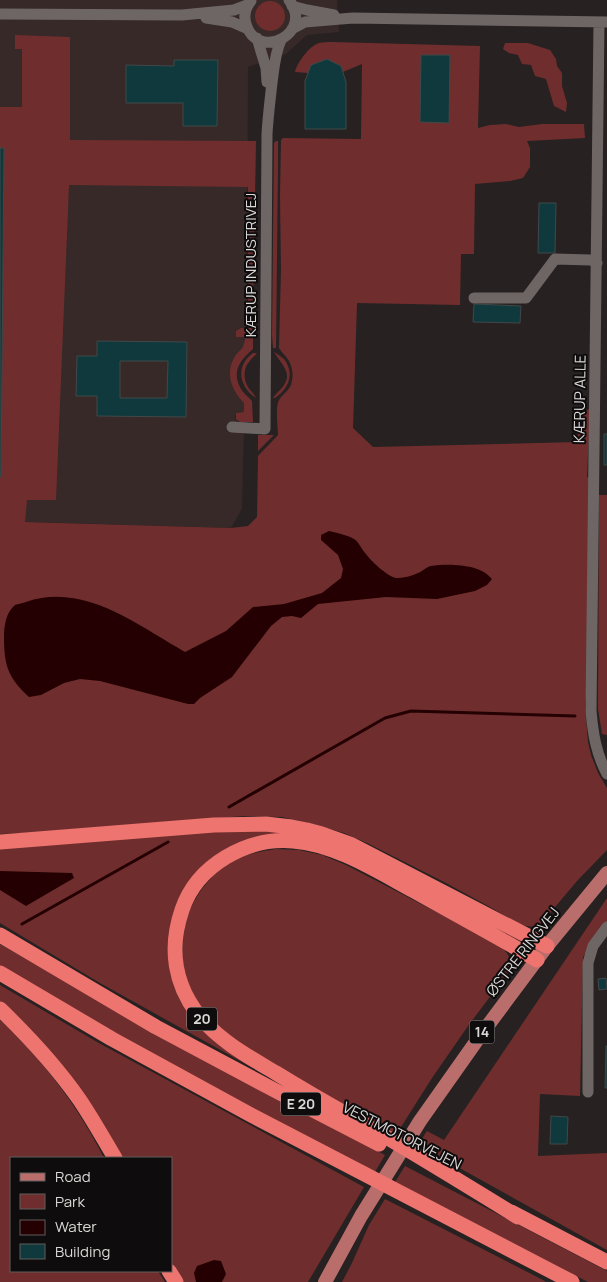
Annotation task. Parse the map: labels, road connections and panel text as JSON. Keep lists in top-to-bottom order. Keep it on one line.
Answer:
{"streets":{"highway":["20","E 20","VESTMOTORVEJEN"],"main road":["ØSTRE RINGVEJ","14"],"street":["KÆRUP INDUSTRIVEJ","KÆRUP ALLE"]},"crossings":[["ØSTRE RINGVEJ","20"],["20","VESTMOTORVEJEN"]],"legend":["Road","Park","Water","Building"]}
